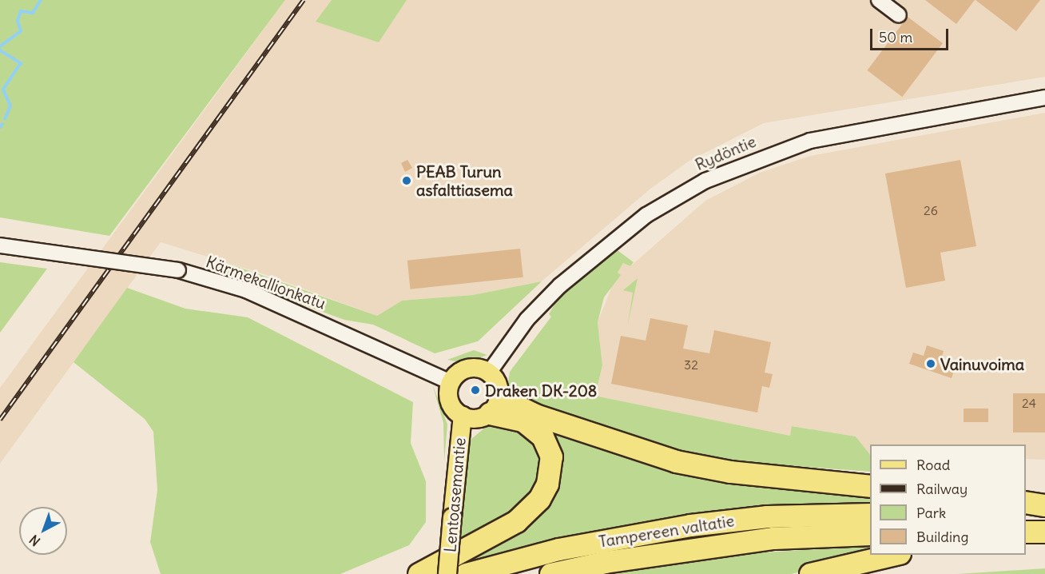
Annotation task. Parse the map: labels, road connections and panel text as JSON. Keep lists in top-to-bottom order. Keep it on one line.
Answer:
{"streets":{"highway":["Tampereen valtatie"],"main road":["Lentoasemantie"],"street":["Rydöntie","Kärmekallionkatu"]},"crossings":[["Rydöntie","Kärmekallionkatu"],["Rydöntie","Lentoasemantie"],["Kärmekallionkatu","Lentoasemantie"]],"places":["PEAB Turun asfalttiasema","Vainuvoima","Draken DK-208"],"house_numbers":["26","32","24"],"legend":["Road","Railway","Park","Building"],"scale_bar":"50 m","north":"bottom left"}
